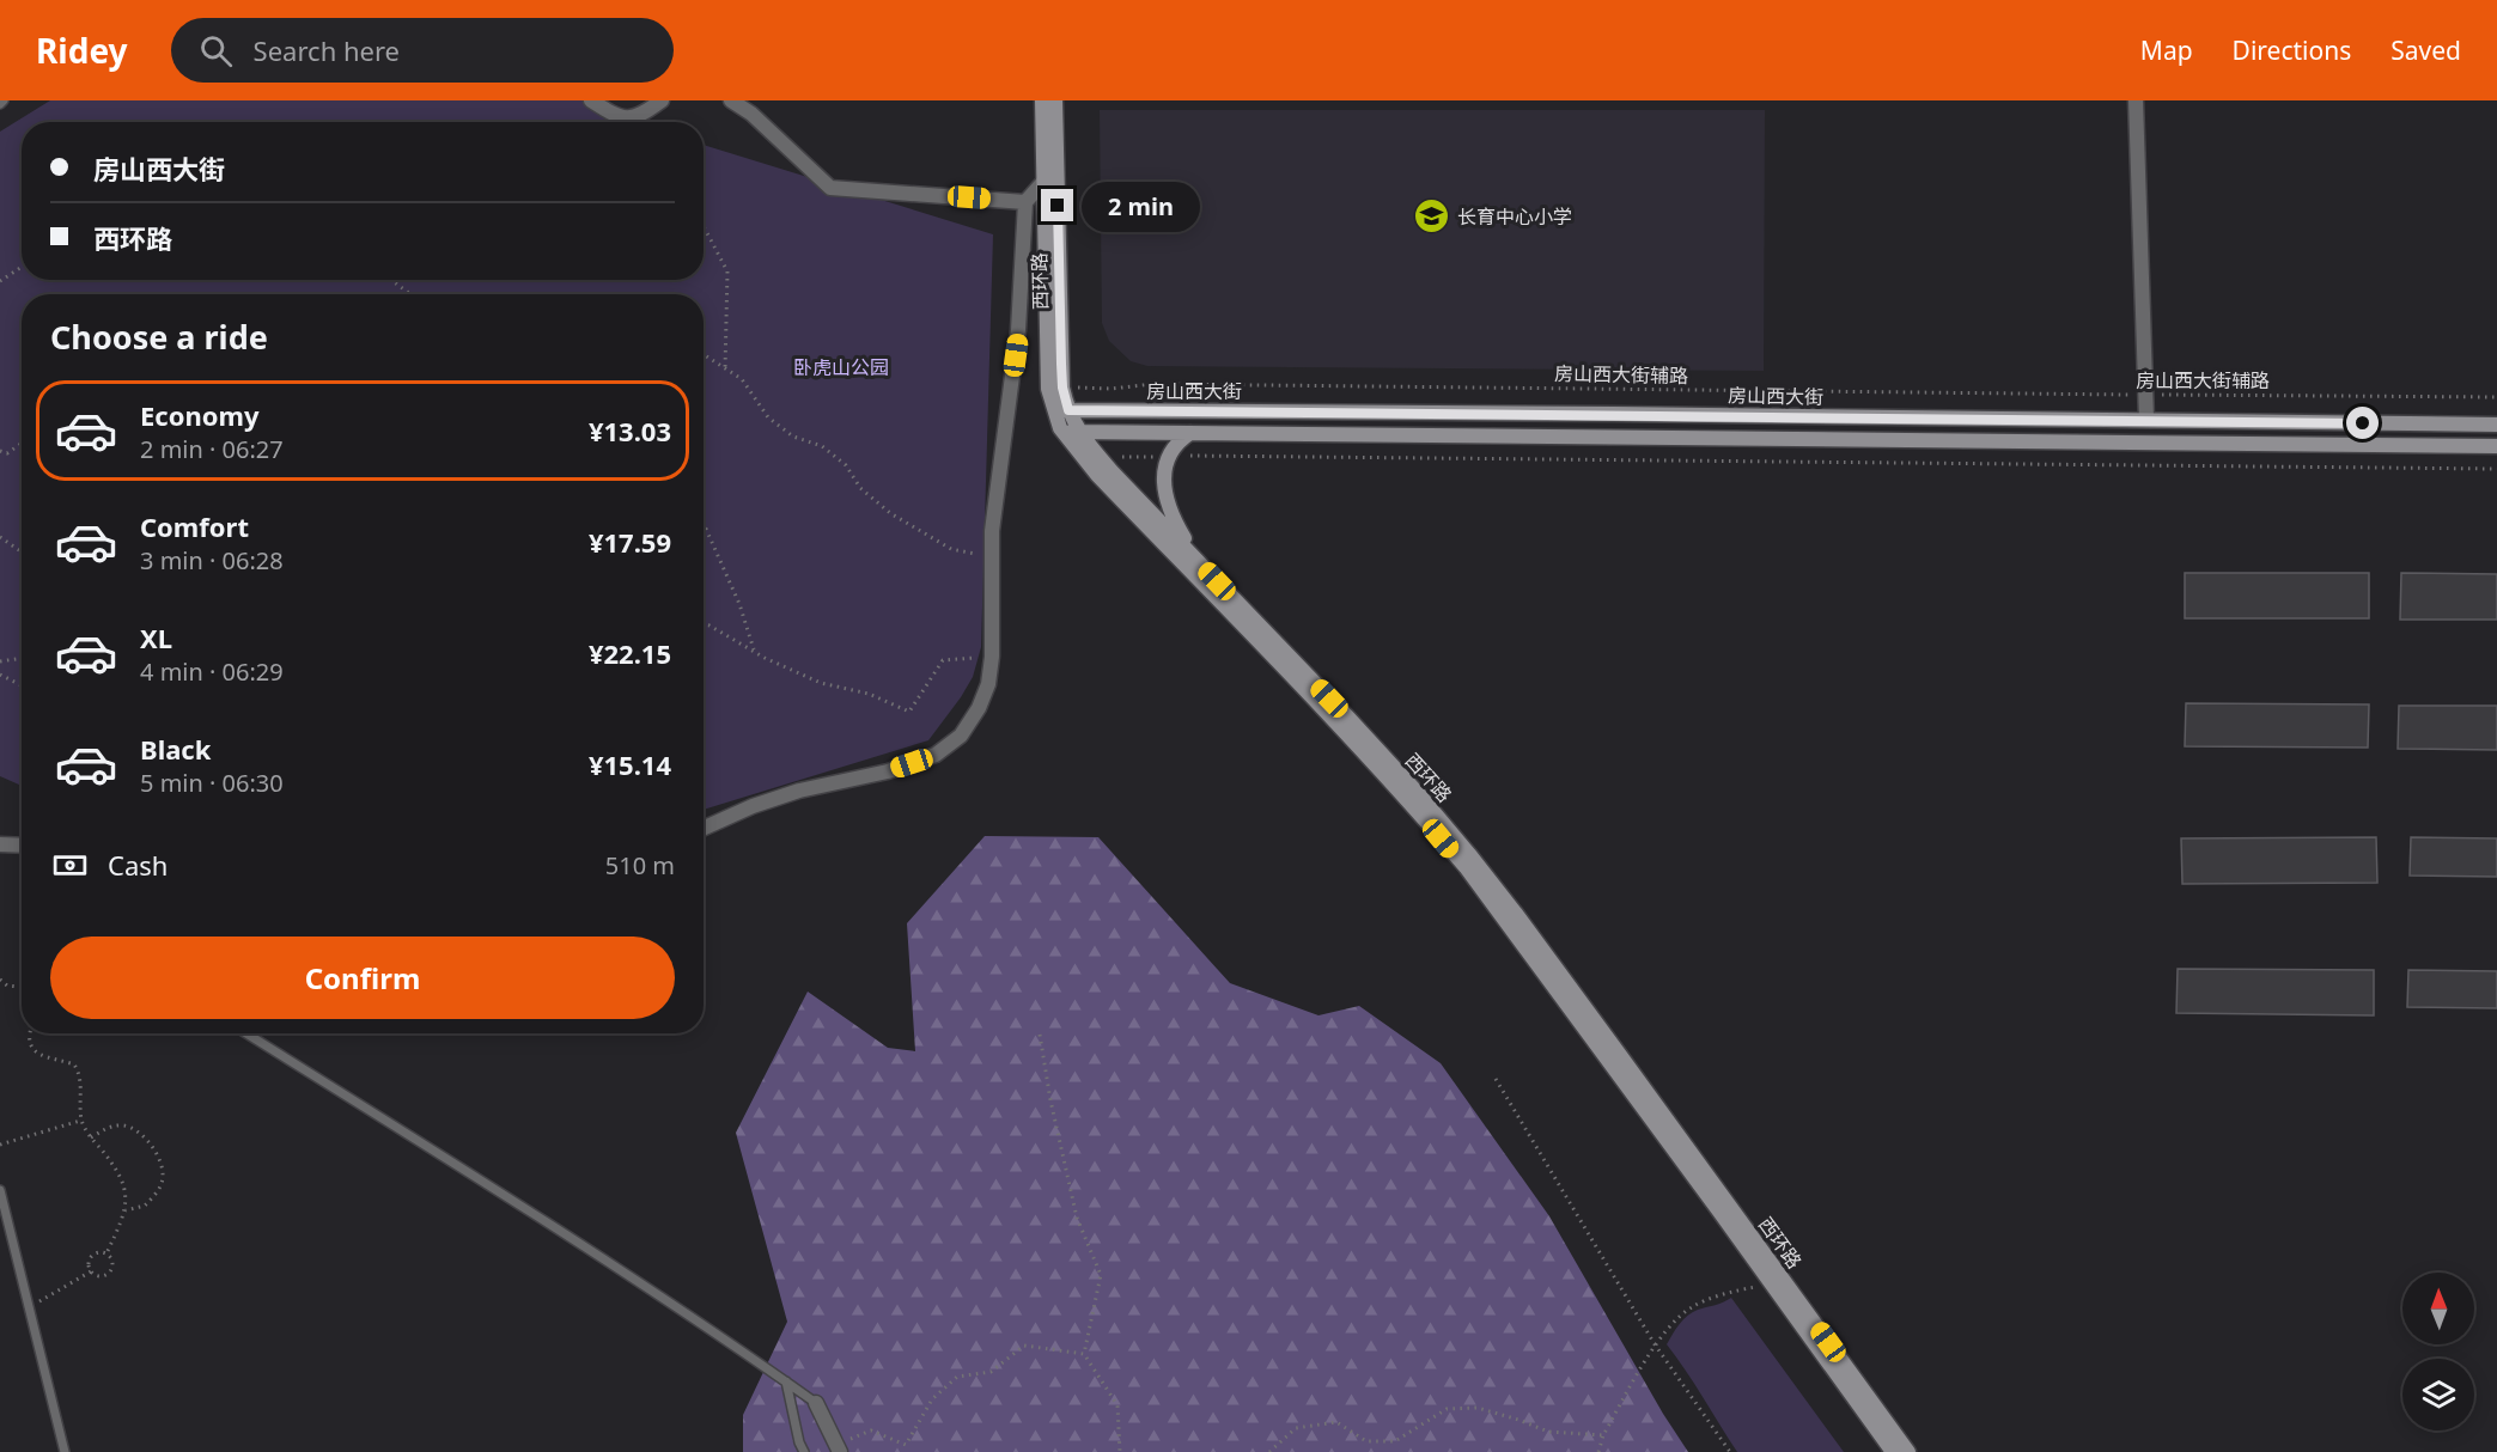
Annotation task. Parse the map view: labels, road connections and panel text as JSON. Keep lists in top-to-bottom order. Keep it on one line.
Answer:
{"streets":{"main road":["西环路","房山西大街"],"path":["房山西大街辅路"]},"crossings":[["西环路","房山西大街辅路"],["西环路","房山西大街"]],"parks":["卧虎山公园"],"places":{"school or university":["长育中心小学"]},"north":"top","page":{"header":"Ridey","search":"Search here","nav":["Map","Directions","Saved"],"banner":["房山西大街","西环路"],"bubble":"2 min","heading":"Choose a ride","list":[{"name":"Economy","note":"2 min · 06:27","value":"¥13.03"},{"name":"Comfort","note":"3 min · 06:28","value":"¥17.59"},{"name":"XL","note":"4 min · 06:29","value":"¥22.15"},{"name":"Black","note":"5 min · 06:30","value":"¥15.14"}],"pay":["Cash","510 m"],"buttons":"Confirm"}}
